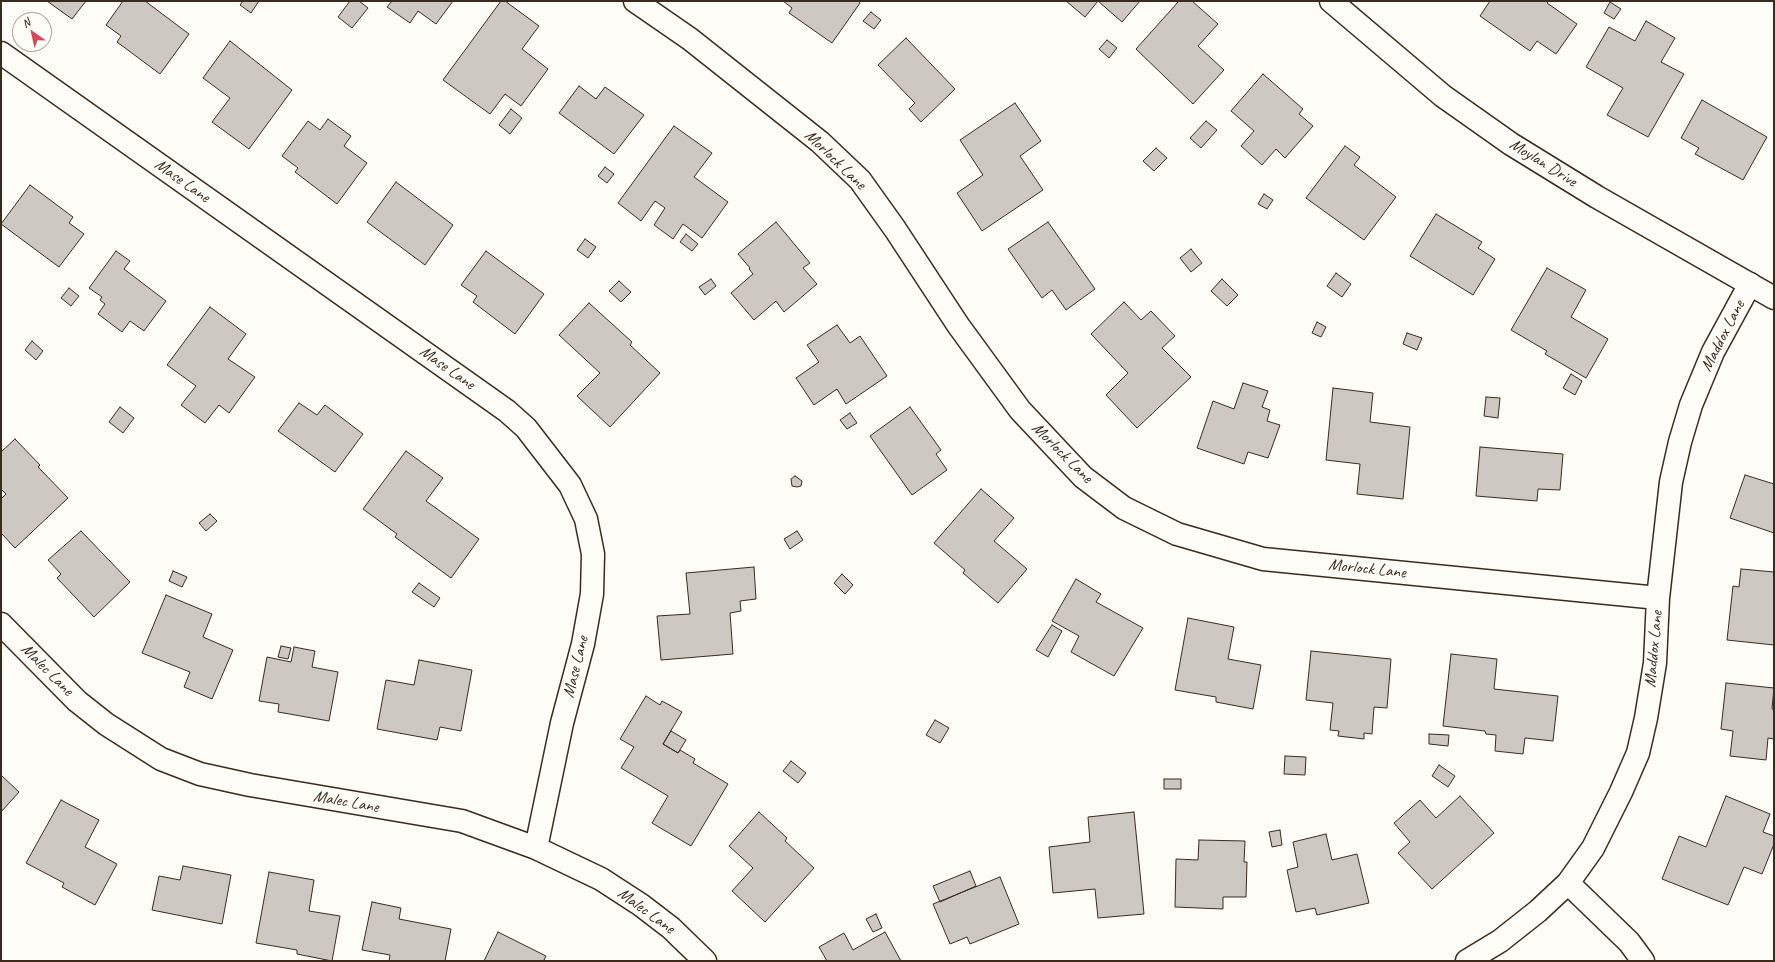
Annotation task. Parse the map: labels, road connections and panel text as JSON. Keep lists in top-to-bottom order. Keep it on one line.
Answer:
{"streets":{"street":["Morlock Lane","Moylan Drive","Mase Lane","Maddox Lane","Malec Lane"]},"crossings":[["Morlock Lane","Maddox Lane"],["Moylan Drive","Maddox Lane"],["Mase Lane","Malec Lane"]],"north":"top left"}
